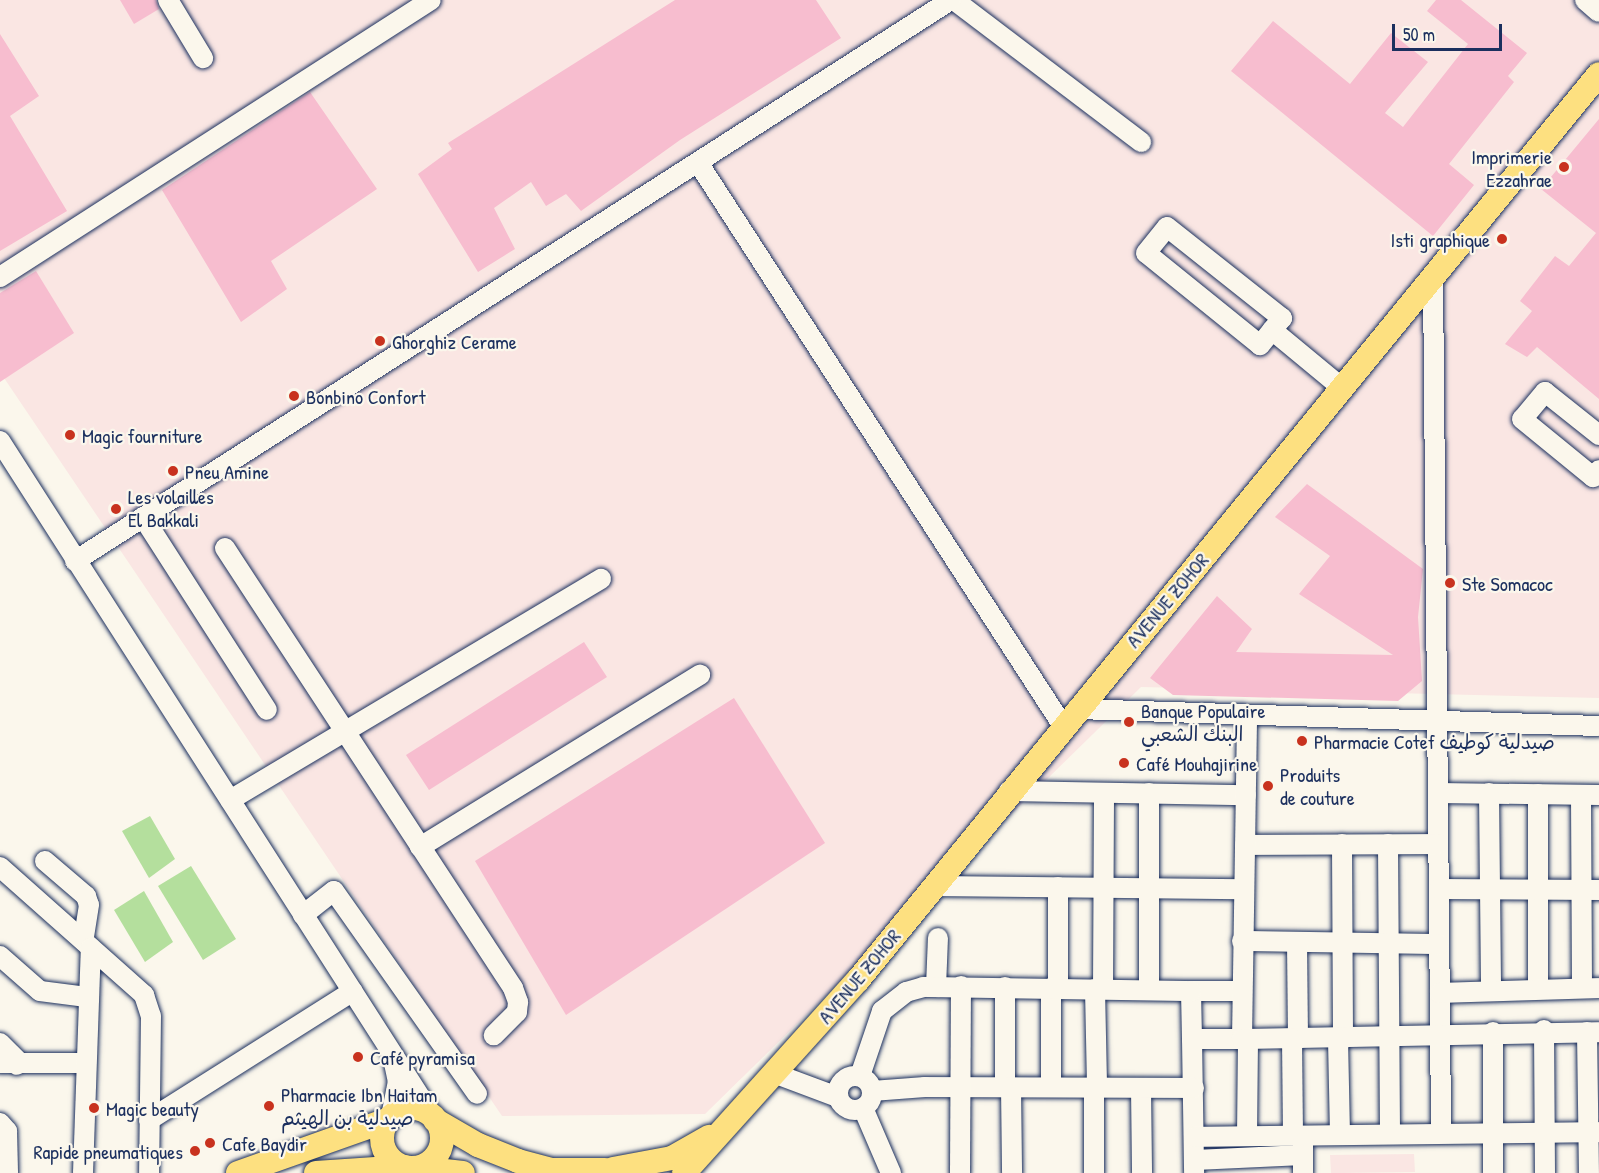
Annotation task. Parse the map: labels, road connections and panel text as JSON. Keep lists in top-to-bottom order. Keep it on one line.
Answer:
{"streets":{"main road":["AVENUE ZOHOR"]},"places":["Imprimerie Ezzahrae","Isti graphique","Ghorghiz Cerame","Bonbino Confort","Magic fourniture","Pneu Amine","Les volailles El Bakkali","Ste Somacoc","Banque Populaire البنك الشعبي","Pharmacie Cotef صيدلية كوطيف","Café Mouhajirine","Produits de couture","Café pyramisa","Pharmacie Ibn Haitam صيدلية بن الهيثم","Magic beauty","Cafe Baydir","Rapide pneumatiques"],"scale_bar":"50 m"}
